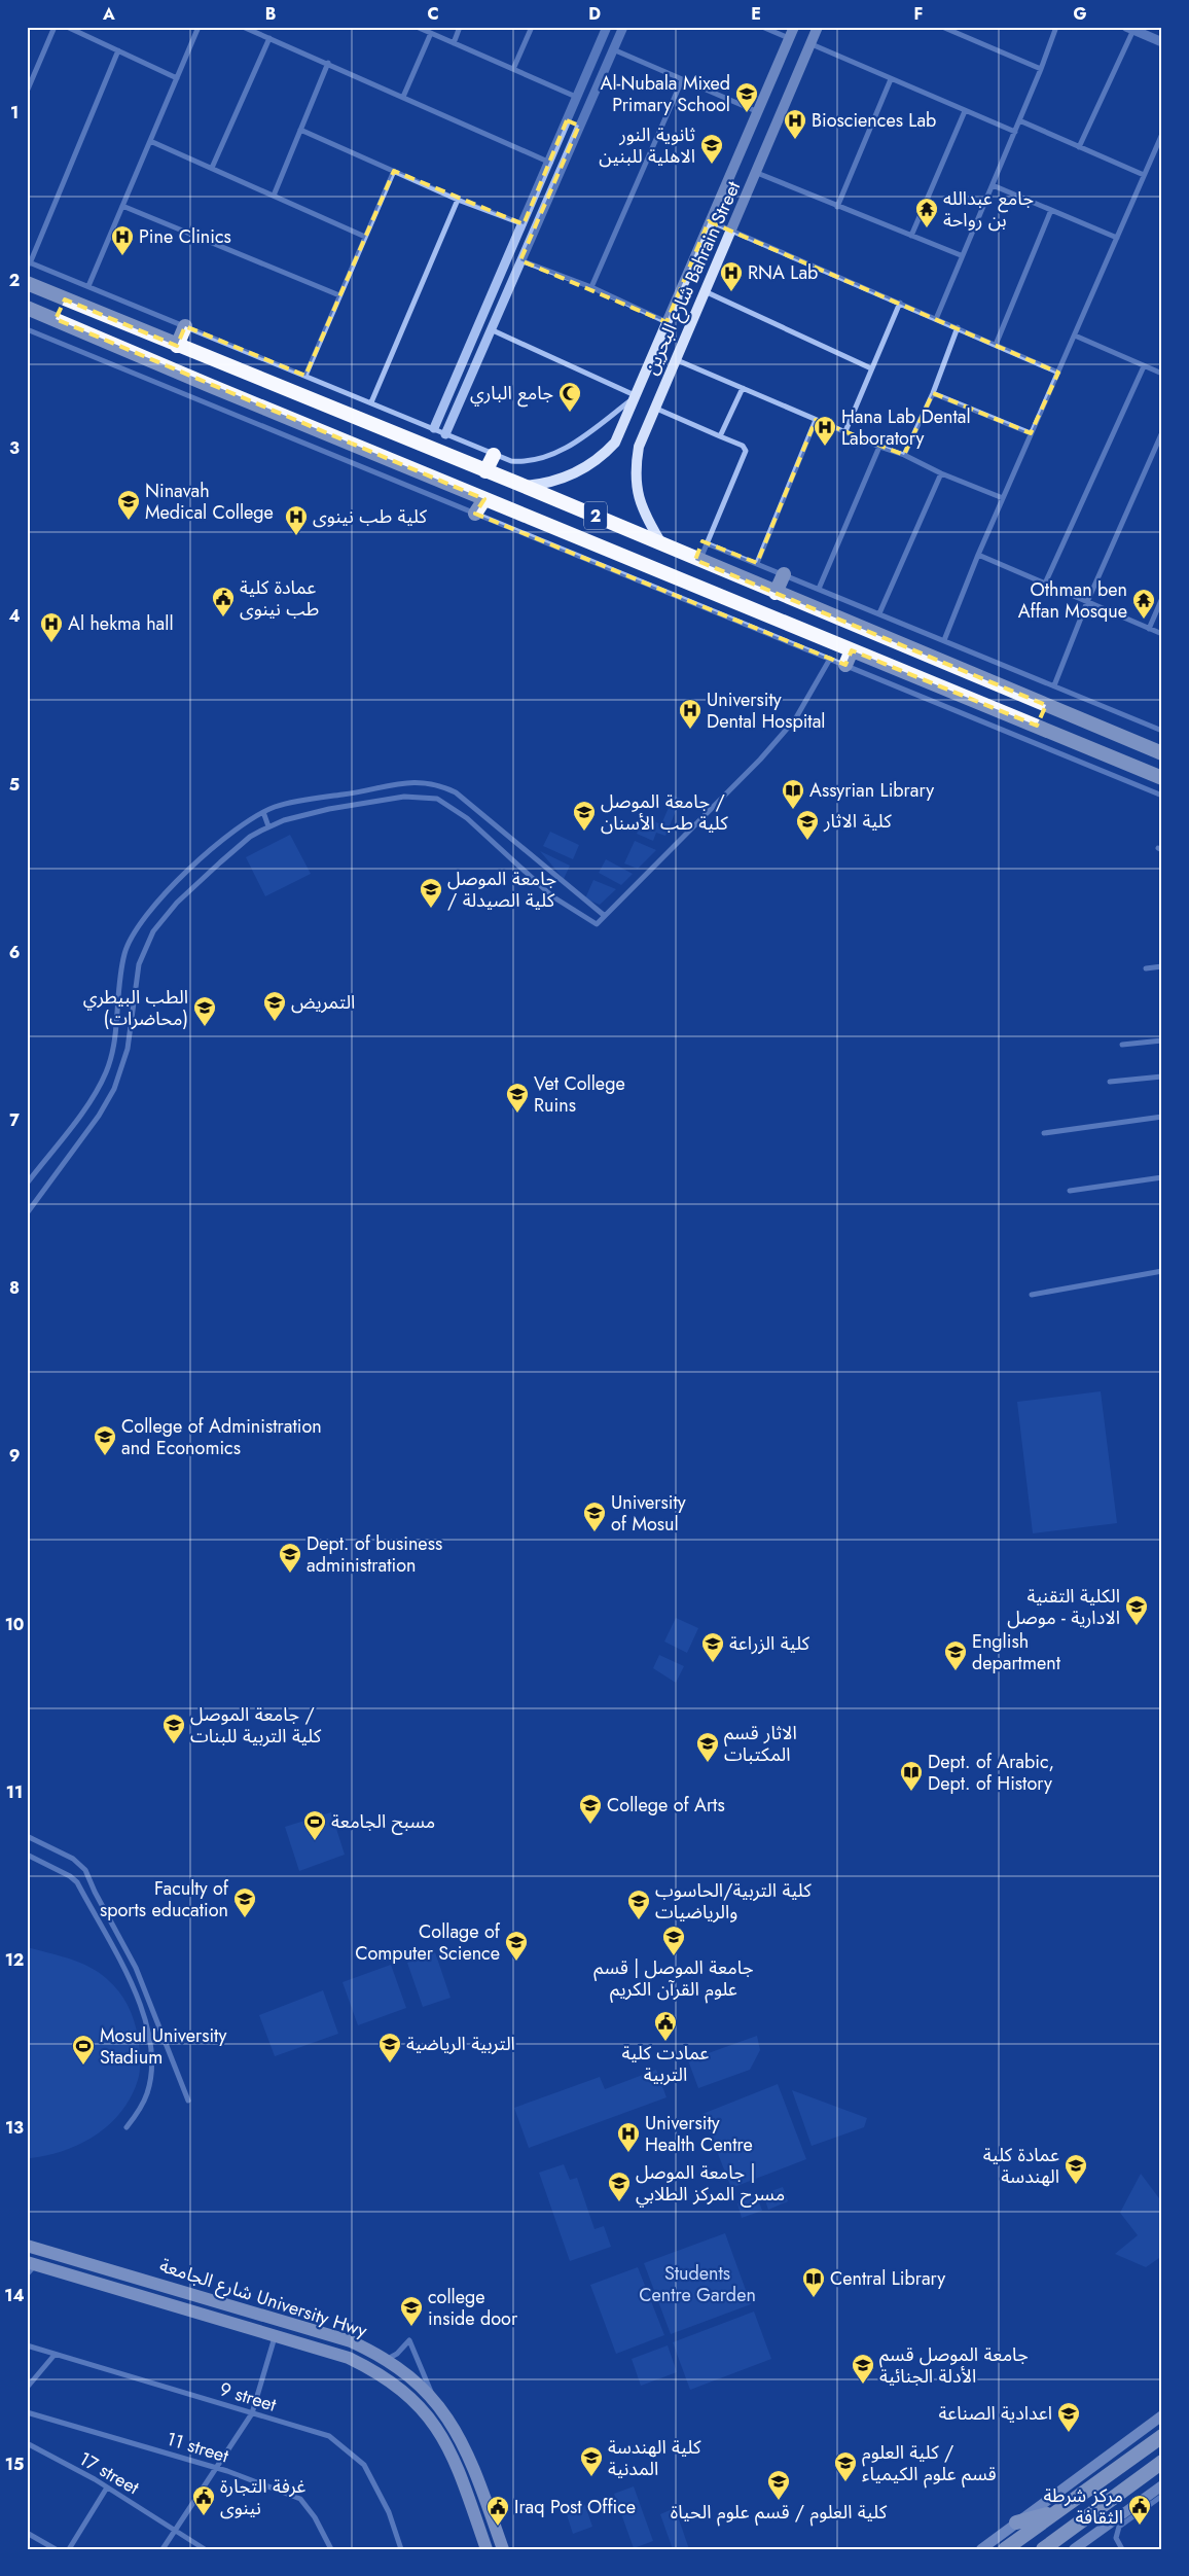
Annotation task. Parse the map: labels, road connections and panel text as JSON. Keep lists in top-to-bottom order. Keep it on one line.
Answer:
{"streets":{"highway":["2"],"main road":["شارع البحرين Bahrain Street","شارع الجامعة University Hwy"],"street":["9 street","11 street","17 street"]},"crossings":[["شارع البحرين Bahrain Street","2"]],"parks":["Students Centre Garden"],"places":{"school or university":["Al-Nubala Mixed Primary School","ثانوية النور الاهلية للبنين","Ninavah Medical College","جامعة الموصل / كلية طب الأسنان","كلية الاثار","جامعة الموصل / كلية الصيدلة","التمريض","الطب البيطري (محاضرات)","Vet College Ruins","College of Administration and Economics","University of Mosul","Dept. of business administration","الكلية التقنية الادارية - موصل","كلية الزراعة","English department","جامعة الموصل / كلية التربية للبنات","الاثار قسم المكتبات","College of Arts","Faculty of sports education","كلية التربية/الحاسوب والرياضيات","جامعة الموصل | قسم علوم القرآن الكريم","Collage of Computer Science","التربية الرياضية","عمادة كلية الهندسة","جامعة الموصل | مسرح المركز الطلابي","college inside door","جامعة الموصل قسم الأدلة الجنائية","اعدادية الصناعة","كلية الهندسة المدنية","كلية العلوم / قسم علوم الكيمياء","كلية العلوم / قسم علوم الحياة"],"hospital":["Biosciences Lab","Pine Clinics","RNA Lab","Hana Lab Dental Laboratory","كلية طب نينوى","Al hekma hall","University Dental Hospital","University Health Centre"],"temple":["جامع عبدالله بن رواحة","Othman ben Affan Mosque"],"mosque":["جامع الباري"],"public building":["عمادة كلية طب نينوى","عمادت كلية التربية","غرفة التجارة نينوى","مركز شرطة الثقافة","Iraq Post Office"],"library":["Assyrian Library","Dept. of Arabic, Dept. of History","Central Library"],"sports":["مسبح الجامعة","Mosul University Stadium"]},"grid":{"columns":["A","B","C","D","E","F","G"],"rows":["1","2","3","4","5","6","7","8","9","10","11","12","13","14","15"]}}
